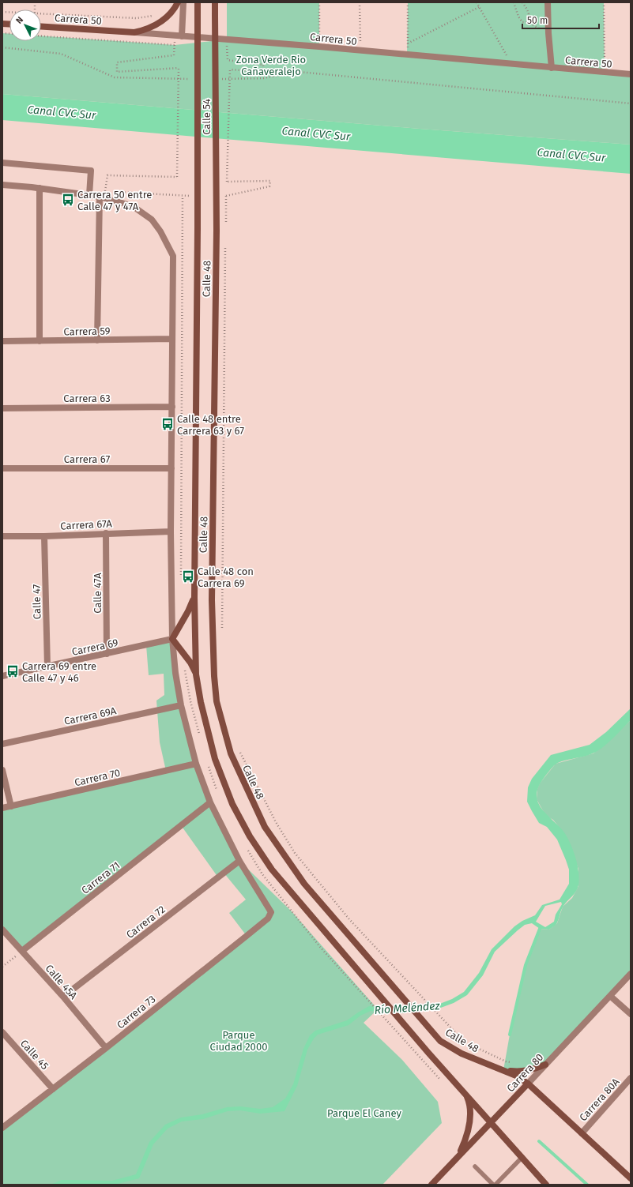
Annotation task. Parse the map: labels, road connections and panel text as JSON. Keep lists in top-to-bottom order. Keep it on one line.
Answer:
{"streets":{"main road":["Carrera 50","Calle 54","Calle 48","Carrera 80"],"street":["Carrera 59","Carrera 63","Carrera 67","Carrera 67A","Calle 47A","Calle 47","Carrera 69","Carrera 69A","Carrera 70","Carrera 71","Carrera 72","Calle 45A","Carrera 73","Calle 45","Carrera 80A"]},"crossings":[["Calle 54","Calle 48"],["Calle 48","Carrera 80"],["Calle 48","Carrera 80A"],["Carrera 67A","Calle 47A"],["Carrera 67A","Calle 47"],["Calle 47A","Carrera 69"],["Calle 47","Carrera 69"],["Carrera 71","Calle 45A"],["Carrera 72","Calle 45A"],["Carrera 72","Carrera 73"],["Calle 45A","Carrera 73"],["Carrera 73","Calle 45"]],"water":["Canal CVC Sur","Río Meléndez"],"parks":["Zona Verde Rio Cañaveralejo","Parque Ciudad 2000","Parque El Caney"],"places":{"bus stop":["Carrera 50 entre Calle 47 y 47A","Calle 48 entre Carrera 63 y 67","Calle 48 con Carrera 69","Carrera 69 entre Calle 47 y 46"]},"scale_bar":"50 m","north":"top left"}
